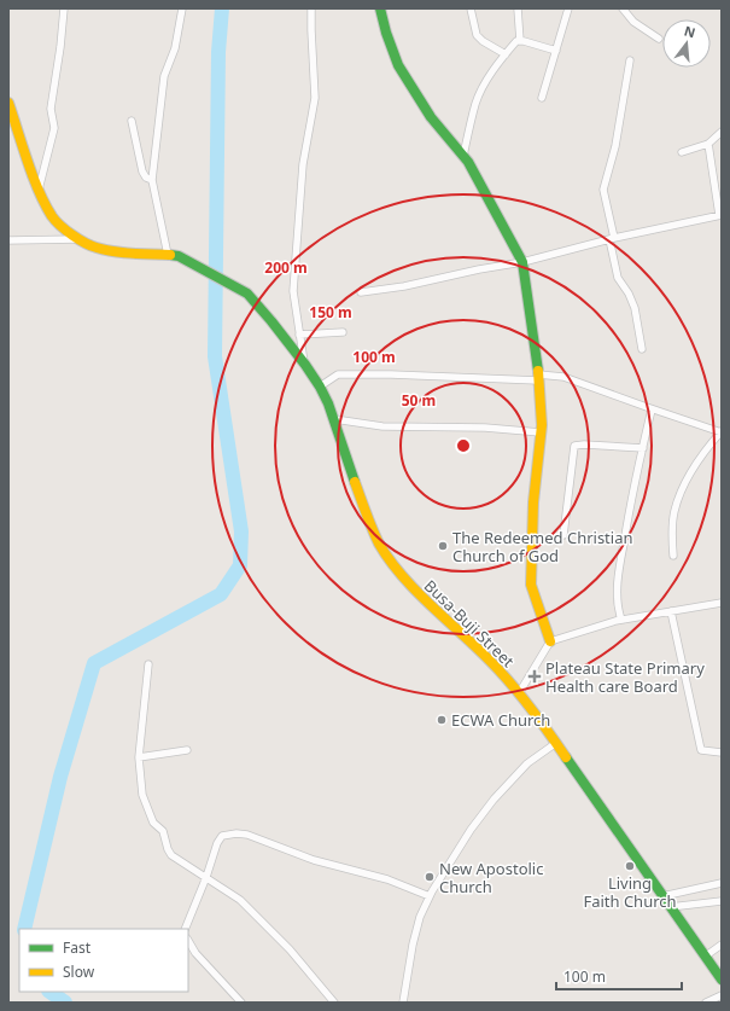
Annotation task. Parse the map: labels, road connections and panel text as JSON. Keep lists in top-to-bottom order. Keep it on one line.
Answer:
{"streets":{"street":["Busa-Buji Street"]},"places":{"other":["The Redeemed Christian Church of God","ECWA Church","Living Faith Church","New Apostolic Church"],"health":["Plateau State Primary Health care Board"]},"legend":["Fast","Slow"],"scale_bar":"100 m","north":"top","rings":["200 m","150 m","100 m","50 m"]}
